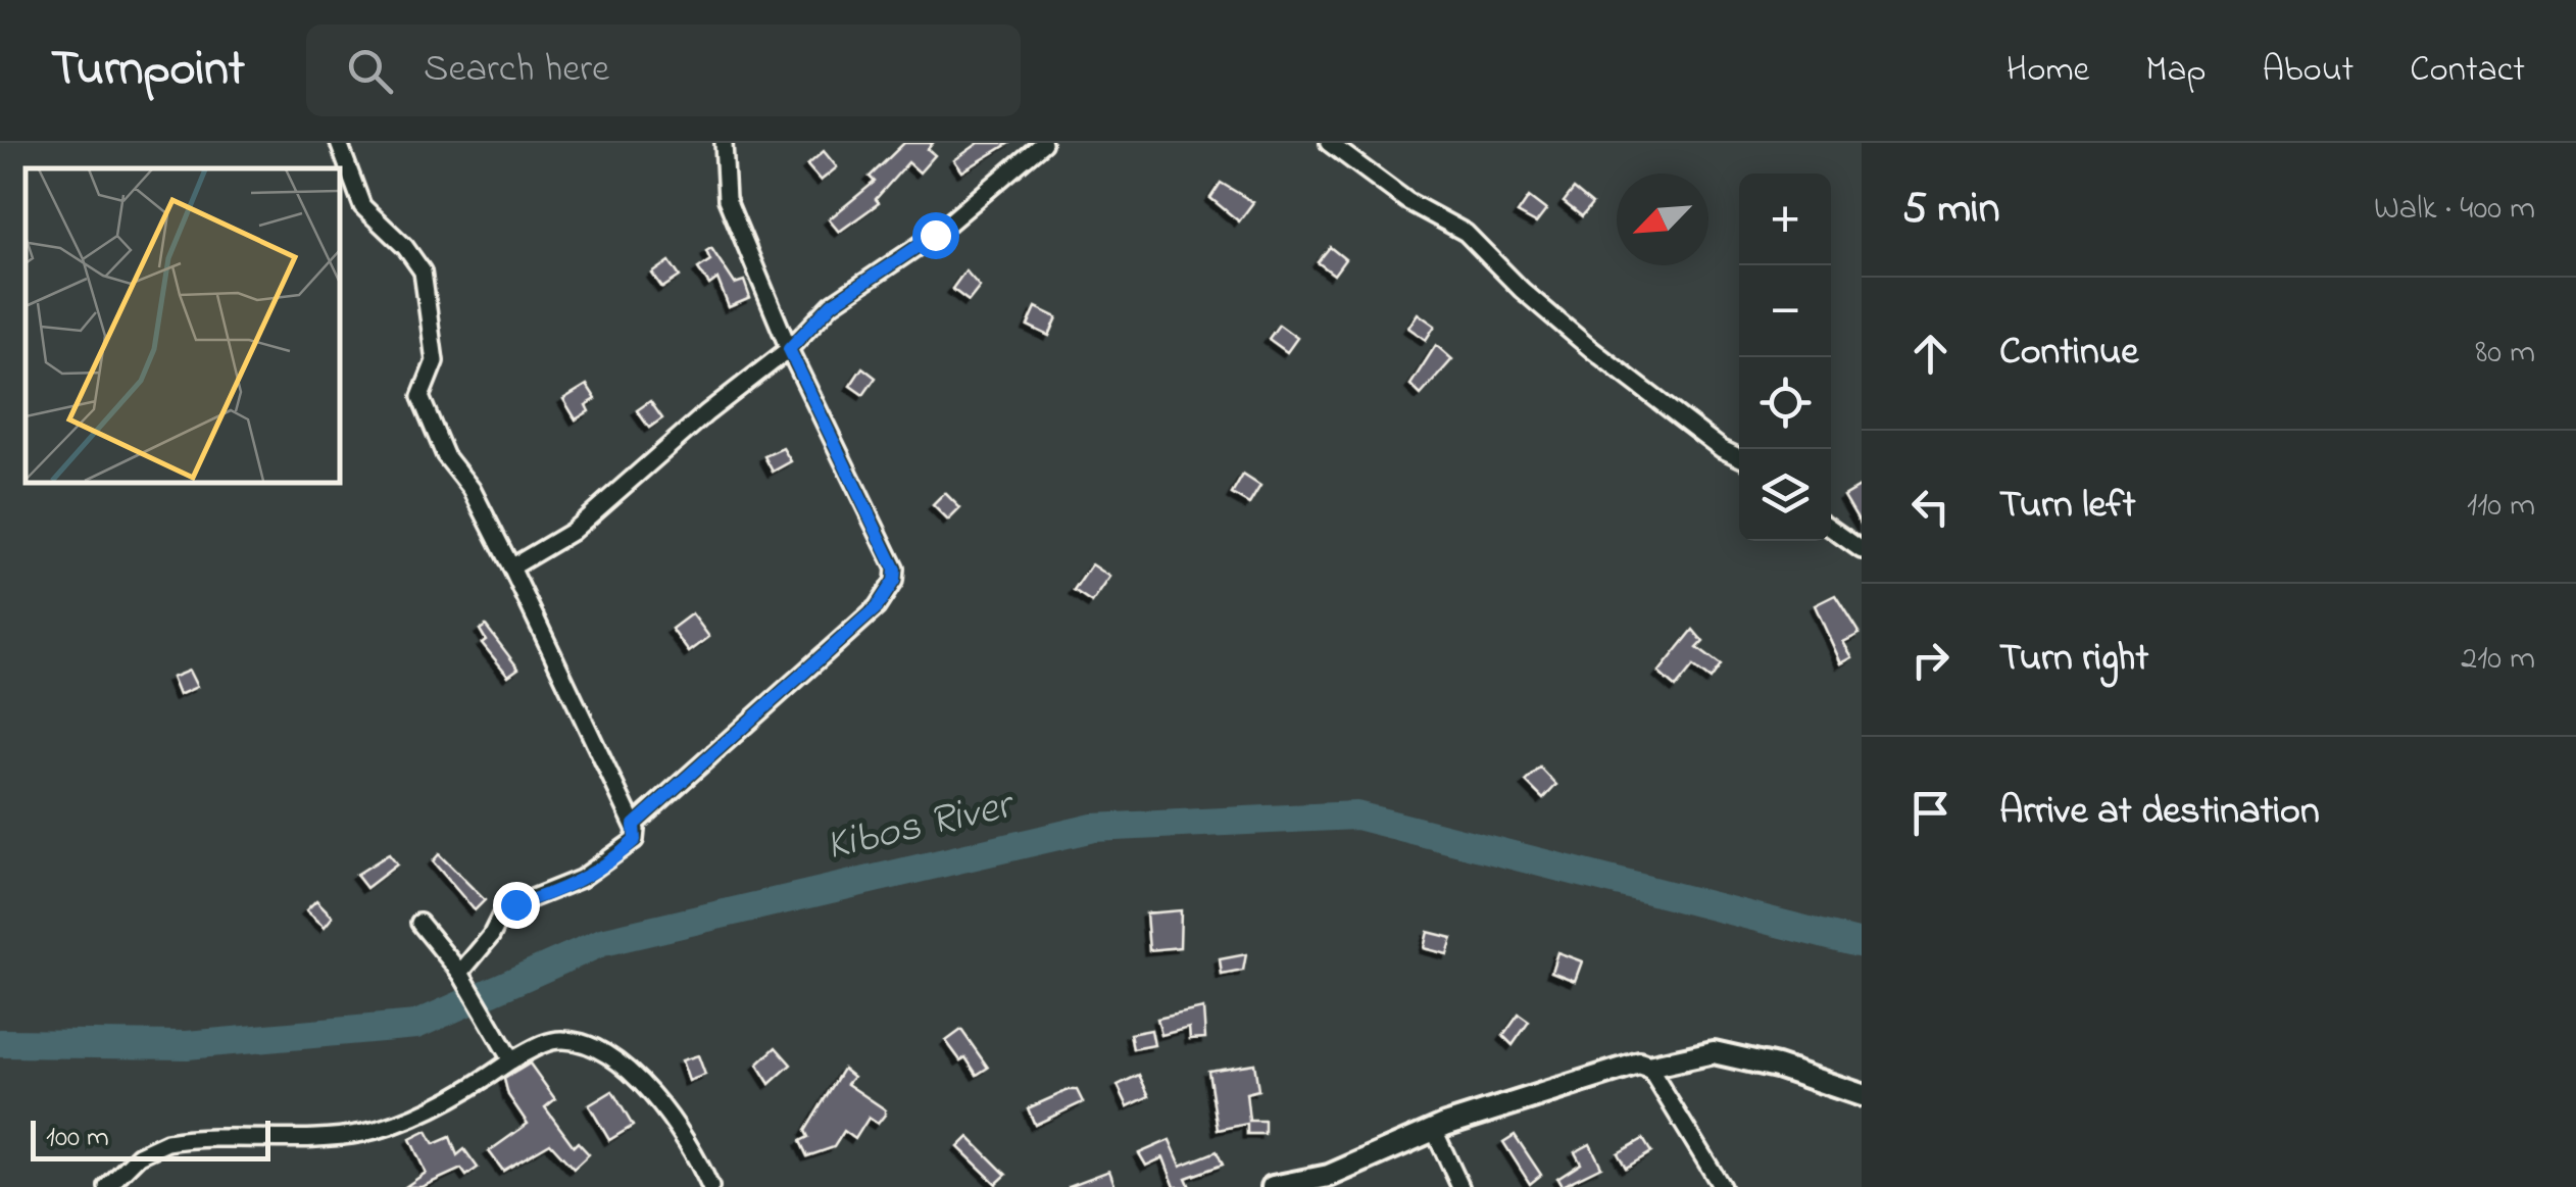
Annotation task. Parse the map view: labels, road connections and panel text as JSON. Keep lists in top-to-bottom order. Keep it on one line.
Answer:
{"water":["Kibos River"],"scale_bar":"100 m","north":"bottom left","page":{"header":"Turnpoint","search":"Search here","nav":["Home","Map","About","Contact"],"heading":["5 min","Walk · 400 m"],"map_buttons":["+","−"],"list":[["Continue","80 m"],["Turn left","110 m"],["Turn right","210 m"],"Arrive at destination"],"scale":"100 m"}}
